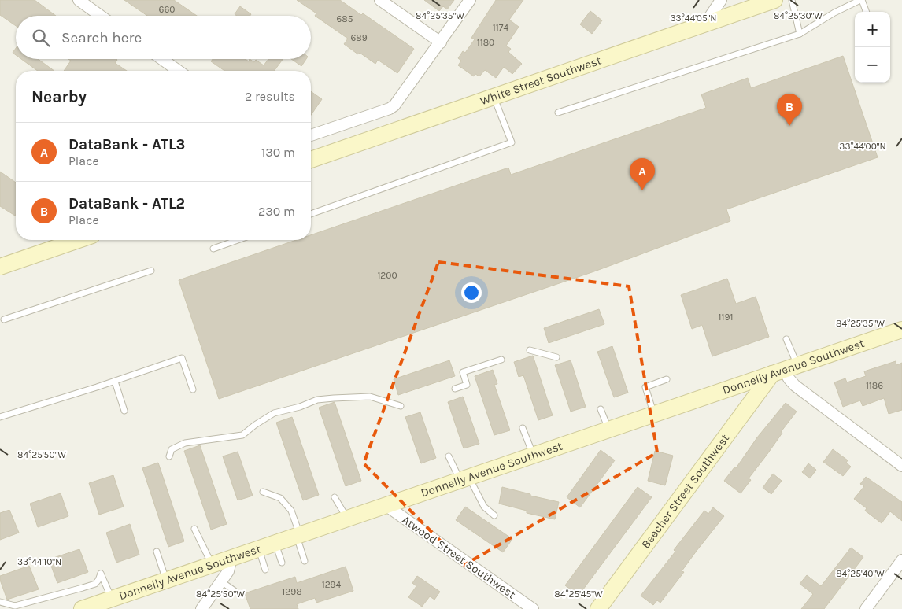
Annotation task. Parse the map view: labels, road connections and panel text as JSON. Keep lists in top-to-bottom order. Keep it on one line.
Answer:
{"streets":{"street":["White Street Southwest","Donnelly Avenue Southwest","Beecher Street Southwest","Atwood Street Southwest"]},"crossings":[["Donnelly Avenue Southwest","Beecher Street Southwest"],["Donnelly Avenue Southwest","Atwood Street Southwest"]],"house_numbers":["660","685","1174","689","1180","1200","1191","1186","1294","1298"],"page":{"map_buttons":["+","−"],"search":"Search here","heading":["Nearby","2 results"],"pins":["B","A"],"list":[{"mark":"A","name":"DataBank - ATL3","note":"Place","value":"130 m"},{"mark":"B","name":"DataBank - ATL2","note":"Place","value":"230 m"}]},"coordinates":["84°25'35\"W","84°25'30\"W","33°44'05\"N","33°44'00\"N","84°25'50\"W","33°44'10\"N","84°25'40\"W","84°25'45\"W"]}
